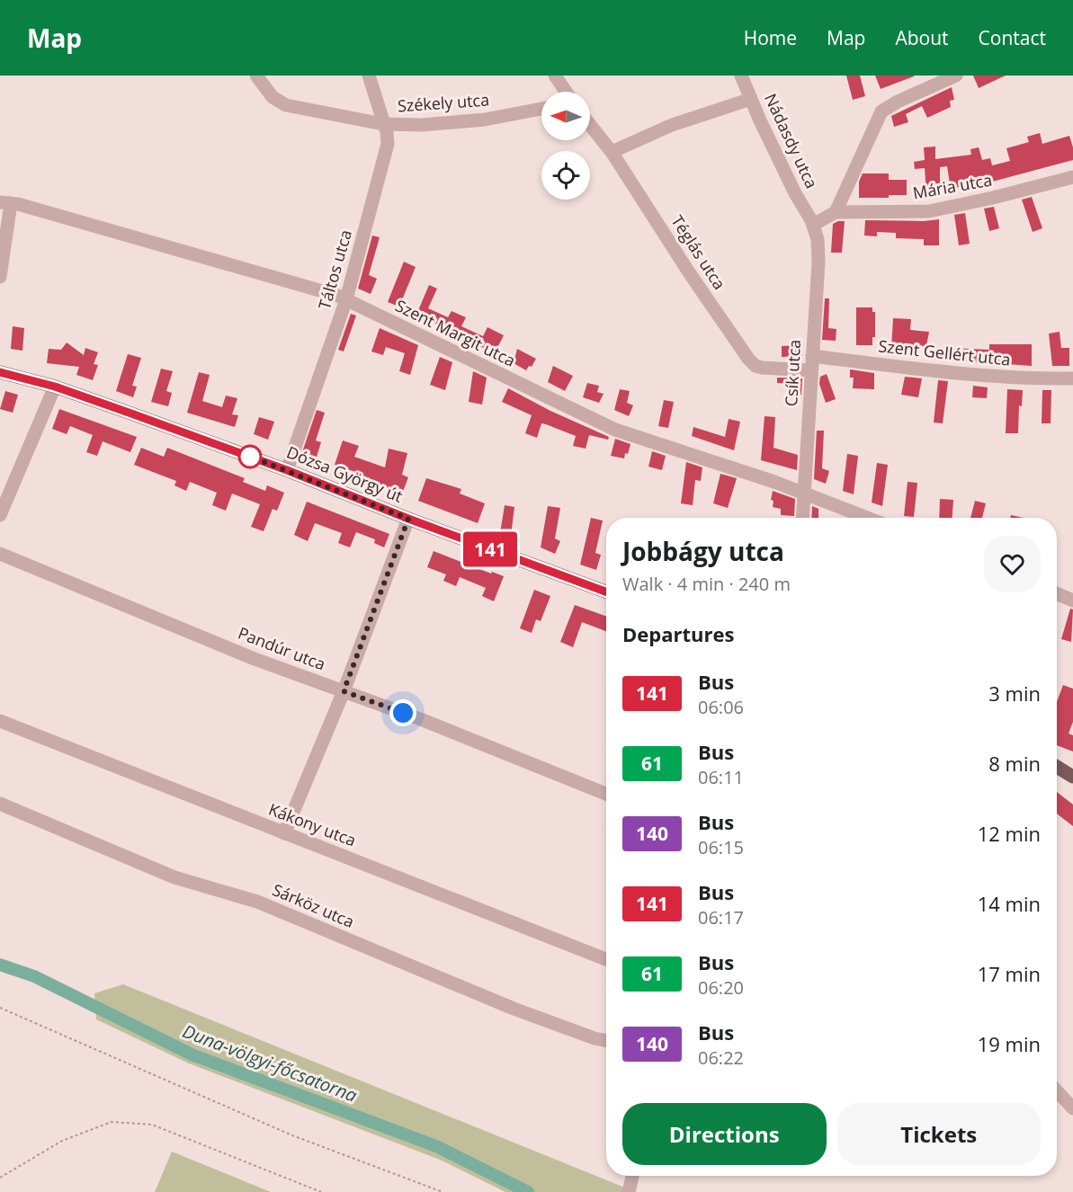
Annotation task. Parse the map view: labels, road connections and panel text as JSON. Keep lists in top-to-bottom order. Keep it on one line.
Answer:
{"streets":{"main road":["Dózsa György út"],"street":["Székely utca","Nádasdy utca","Mária utca","Téglás utca","Táltos utca","Szent Margit utca","Szent Gellért utca","Csík utca","Pandúr utca","Kákony utca","Sárköz utca"]},"crossings":[["Székely utca","Táltos utca"],["Nádasdy utca","Csík utca"],["Téglás utca","Csík utca"],["Táltos utca","Szent Margit utca"],["Táltos utca","Dózsa György út"],["Szent Margit utca","Csík utca"],["Szent Gellért utca","Csík utca"]],"water":["Duna-völgyi-főcsatorna"],"lines":["bus line 141"],"north":"left","page":{"header":"Map","nav":["Home","Map","About","Contact"],"on_map":"141","heading":[["Jobbágy utca","Walk · 4 min · 240 m"],"Departures"],"list":[{"mark":"141","name":"Bus","note":"06:06","value":"3 min"},{"mark":"61","name":"Bus","note":"06:11","value":"8 min"},{"mark":"140","name":"Bus","note":"06:15","value":"12 min"},{"mark":"141","name":"Bus","note":"06:17","value":"14 min"},{"mark":"61","name":"Bus","note":"06:20","value":"17 min"},{"mark":"140","name":"Bus","note":"06:22","value":"19 min"}],"buttons":["Directions","Tickets"]}}
